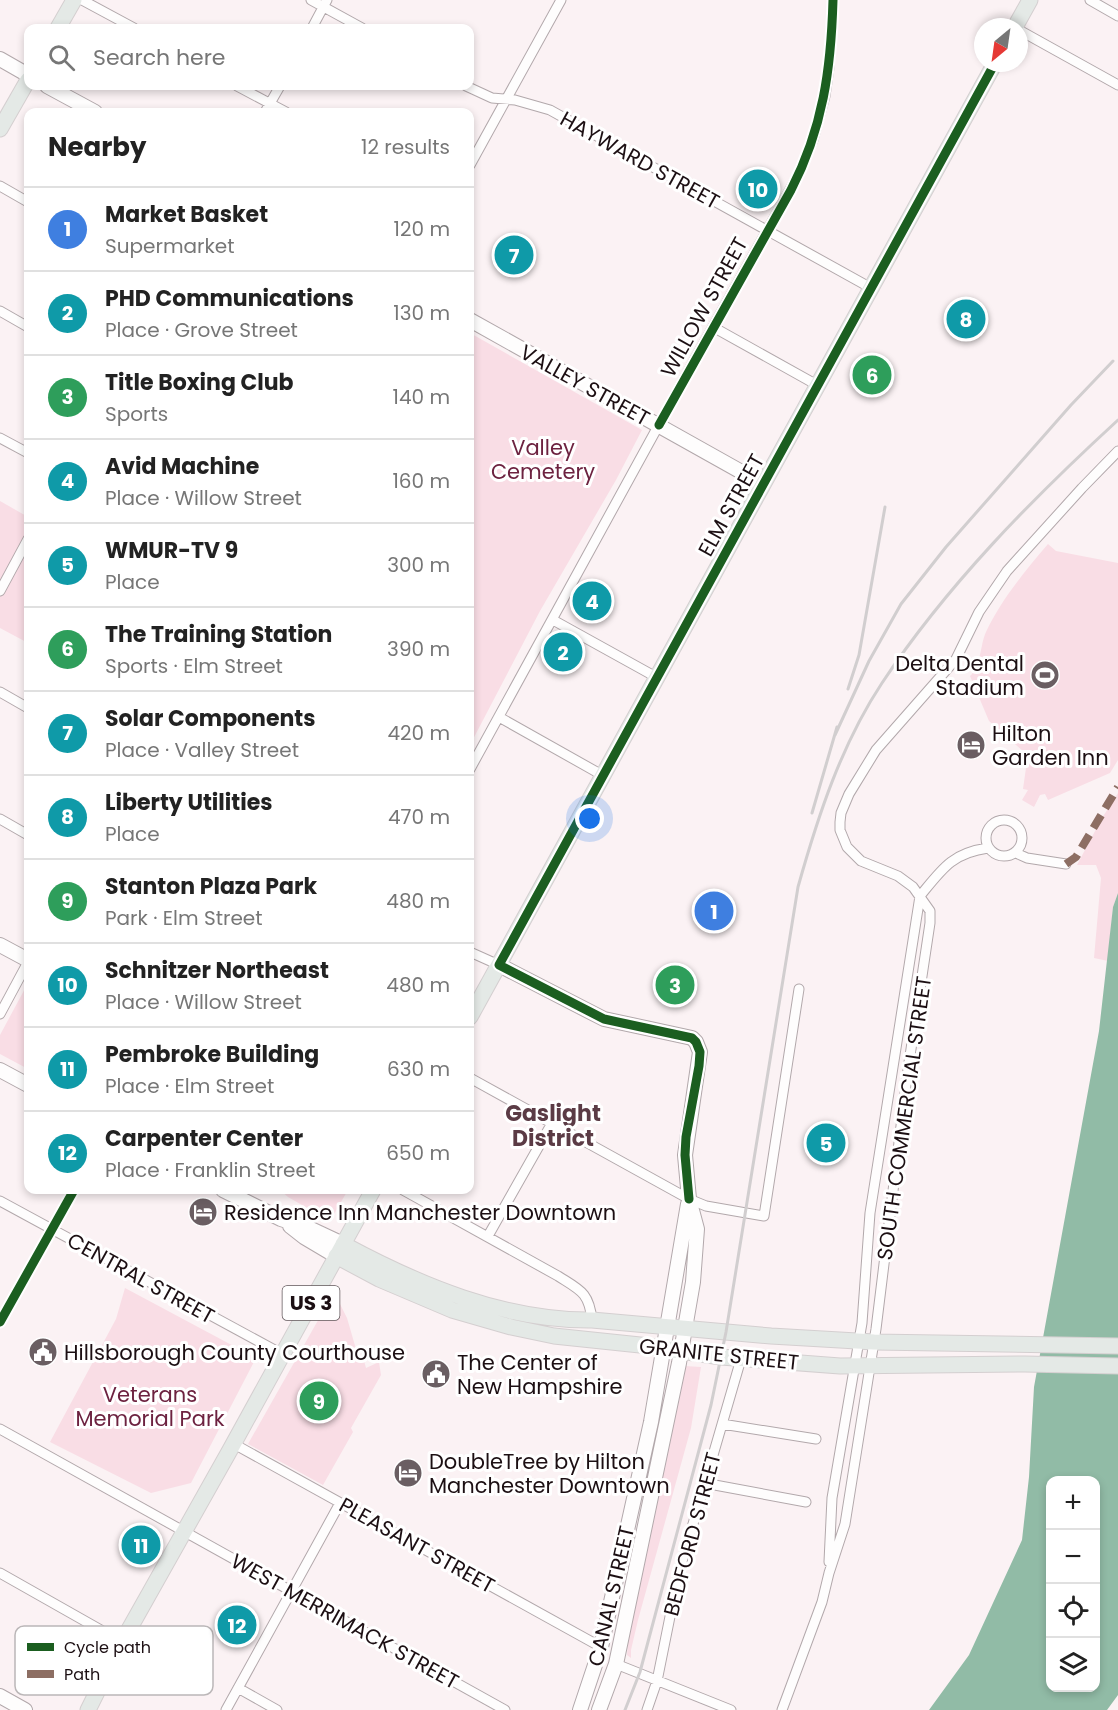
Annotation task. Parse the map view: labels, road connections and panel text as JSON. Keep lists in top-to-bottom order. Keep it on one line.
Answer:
{"streets":{"main road":["ELM STREET","US 3","GRANITE STREET"],"street":["HAYWARD STREET","WILLOW STREET","VALLEY STREET","SOUTH COMMERCIAL STREET","CENTRAL STREET","BEDFORD STREET","PLEASANT STREET","CANAL STREET","WEST MERRIMACK STREET"]},"crossings":[["HAYWARD STREET","WILLOW STREET"],["HAYWARD STREET","ELM STREET"],["WILLOW STREET","VALLEY STREET"],["VALLEY STREET","ELM STREET"],["ELM STREET","CANAL STREET"],["SOUTH COMMERCIAL STREET","GRANITE STREET"],["CENTRAL STREET","US 3"],["US 3","GRANITE STREET"],["US 3","PLEASANT STREET"],["US 3","WEST MERRIMACK STREET"],["GRANITE STREET","BEDFORD STREET"],["GRANITE STREET","CANAL STREET"],["PLEASANT STREET","CANAL STREET"]],"districts":["Gaslight District"],"parks":["Valley Cemetery","Veterans Memorial Park"],"places":{"sports":["Delta Dental Stadium"],"hotel":["Hilton Garden Inn","Residence Inn Manchester Downtown","DoubleTree by Hilton Manchester Downtown"],"public building":["Hillsborough County Courthouse","The Center of New Hampshire"]},"legend":["Cycle path","Path"],"north":"bottom left","page":{"search":"Search here","heading":["Nearby","12 results"],"pins":["10","7","8","6","4","2","1","3","5","9","11","12"],"list":[{"mark":"1","name":"Market Basket","note":"Supermarket","value":"120 m"},{"mark":"2","name":"PHD Communications","note":"Place · Grove Street","value":"130 m"},{"mark":"3","name":"Title Boxing Club","note":"Sports","value":"140 m"},{"mark":"4","name":"Avid Machine","note":"Place · Willow Street","value":"160 m"},{"mark":"5","name":"WMUR-TV 9","note":"Place","value":"300 m"},{"mark":"6","name":"The Training Station","note":"Sports · Elm Street","value":"390 m"},{"mark":"7","name":"Solar Components","note":"Place · Valley Street","value":"420 m"},{"mark":"8","name":"Liberty Utilities","note":"Place","value":"470 m"},{"mark":"9","name":"Stanton Plaza Park","note":"Park · Elm Street","value":"480 m"},{"mark":"10","name":"Schnitzer Northeast","note":"Place · Willow Street","value":"480 m"},{"mark":"11","name":"Pembroke Building","note":"Place · Elm Street","value":"630 m"},{"mark":"12","name":"Carpenter Center","note":"Place · Franklin Street","value":"650 m"}],"map_buttons":["+","−"]}}
